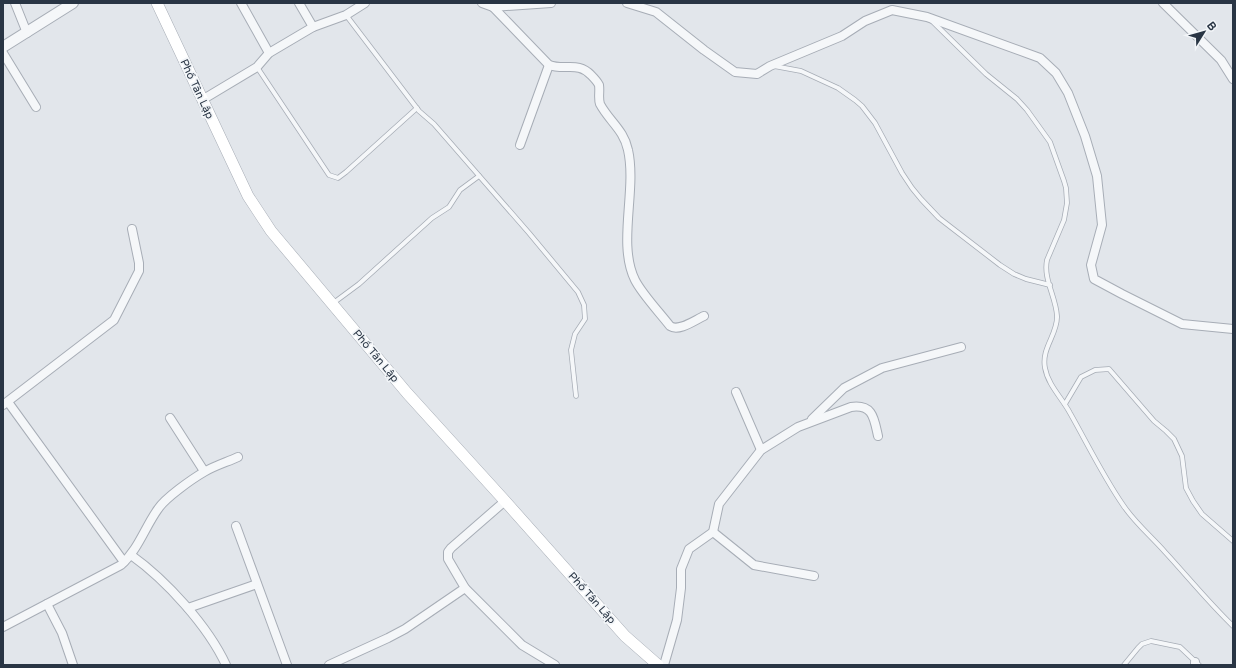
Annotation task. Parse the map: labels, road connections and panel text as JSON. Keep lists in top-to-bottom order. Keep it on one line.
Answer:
{"streets":{"main road":["Phố Tân Lập"]},"north":"top right"}
